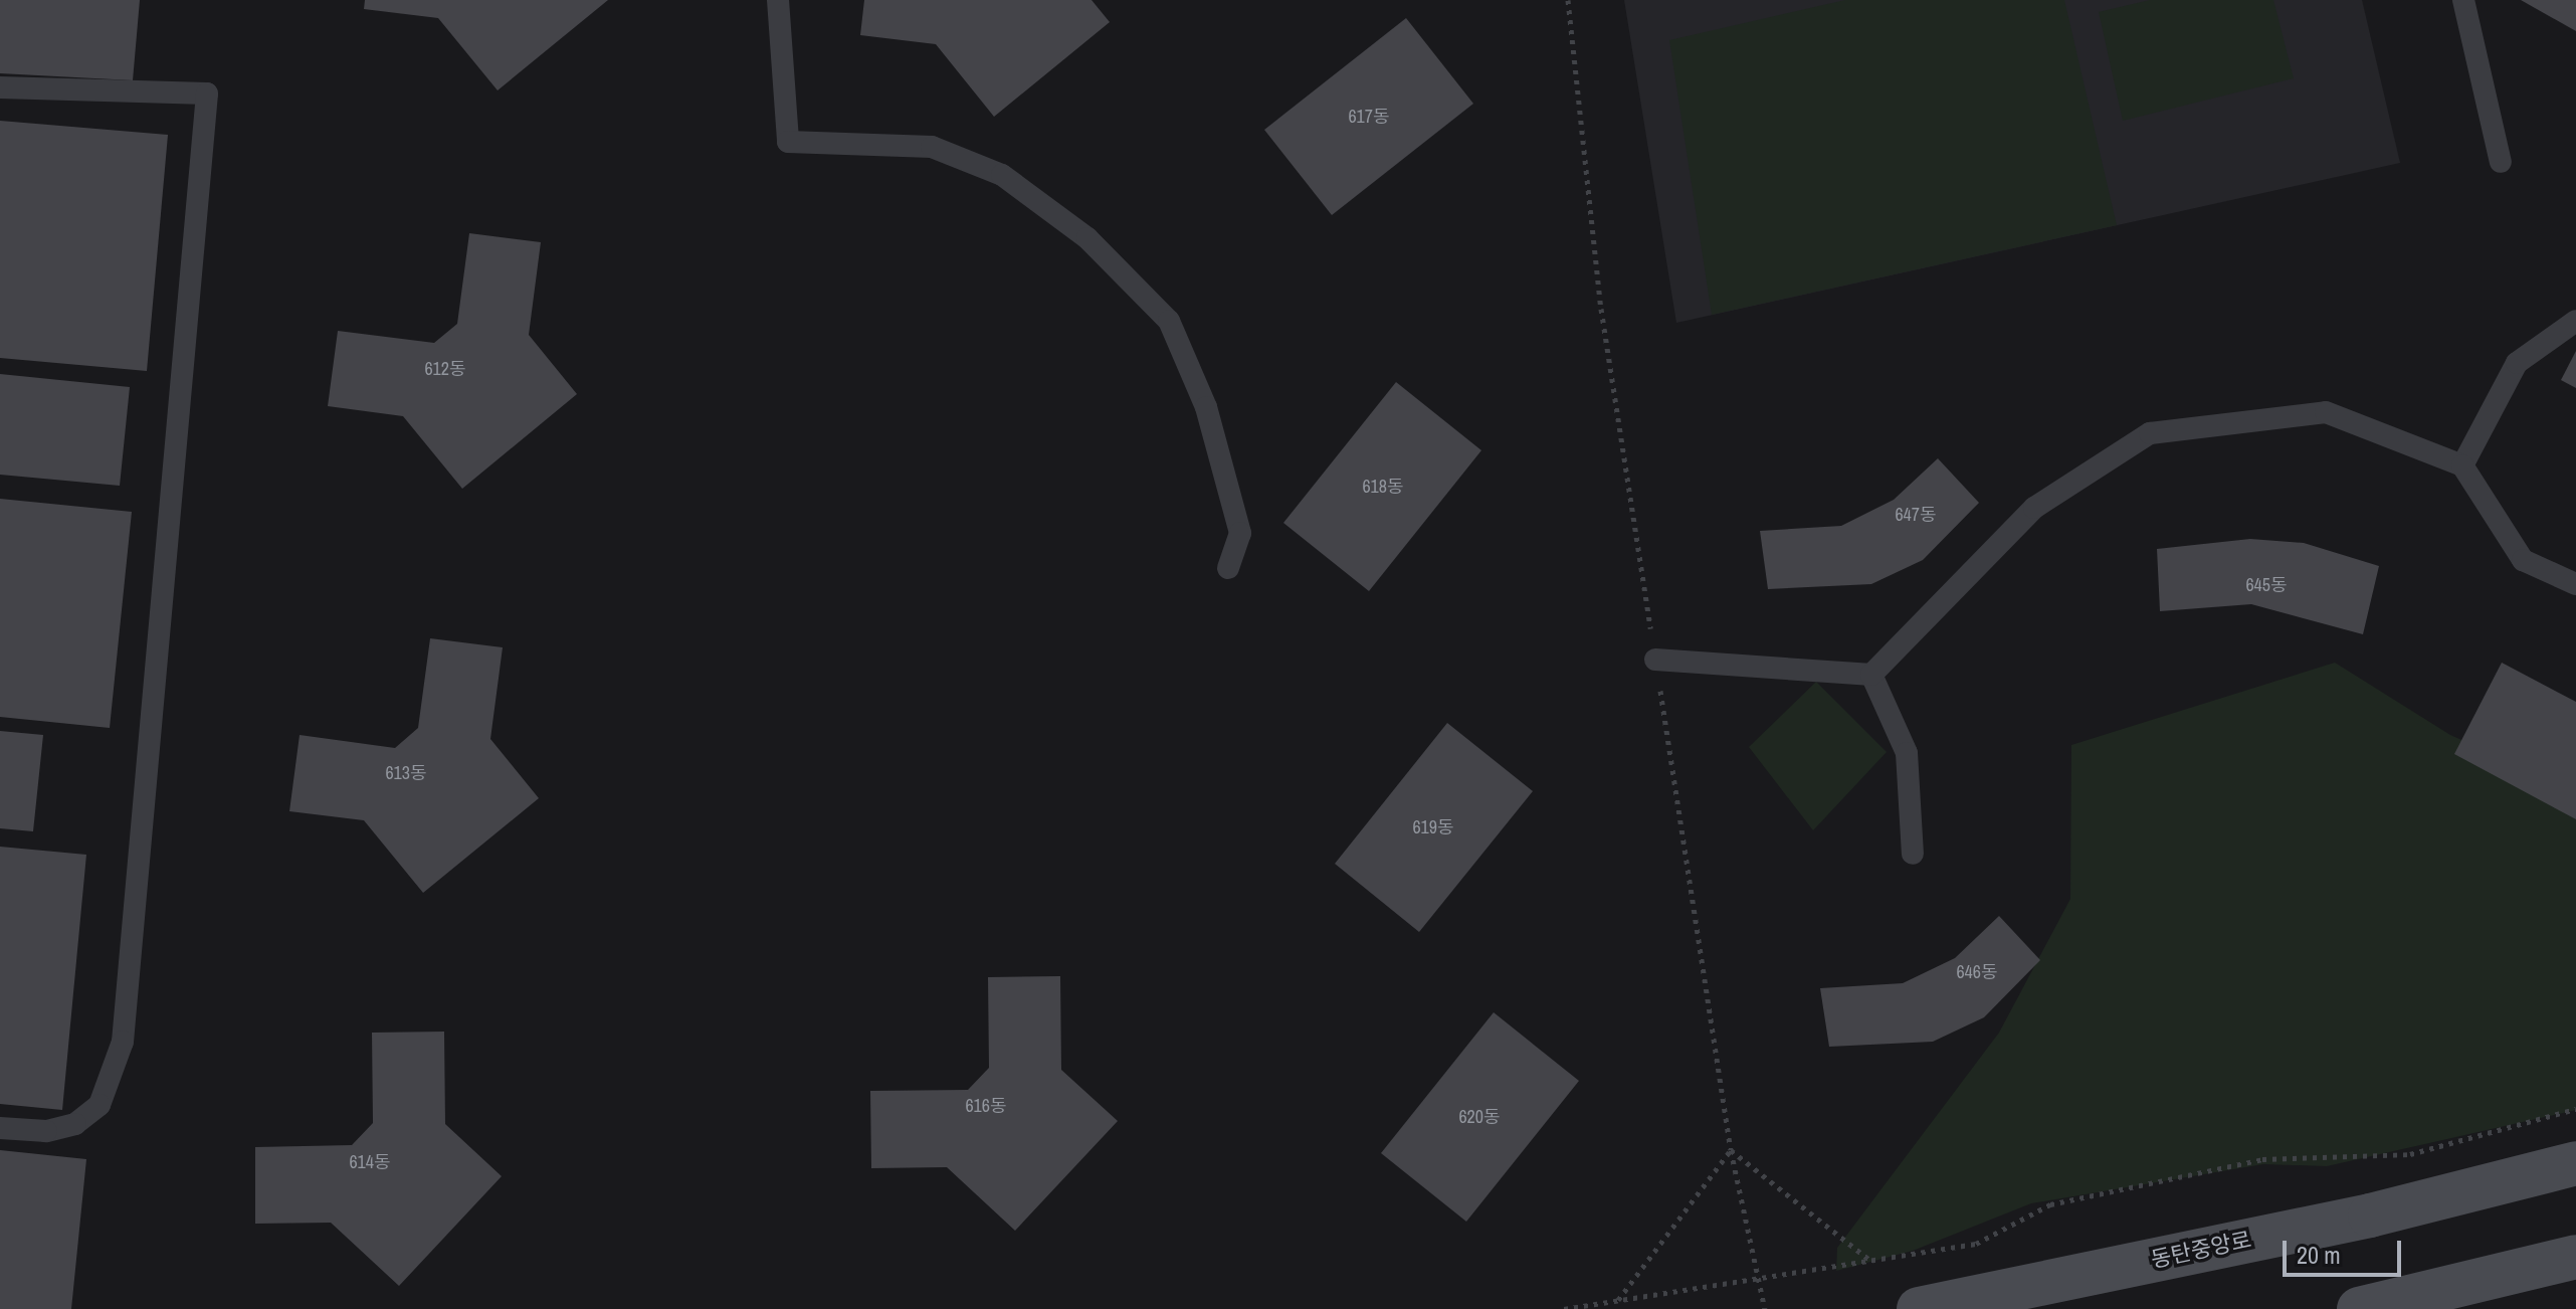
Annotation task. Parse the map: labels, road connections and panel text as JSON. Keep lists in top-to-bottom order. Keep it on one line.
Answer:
{"streets":{"street":["동탄중앙로"]},"house_numbers":["617동","612동","618동","647동","645동","613동","619동","646동","616동","620동","614동"],"scale_bar":"20 m"}
